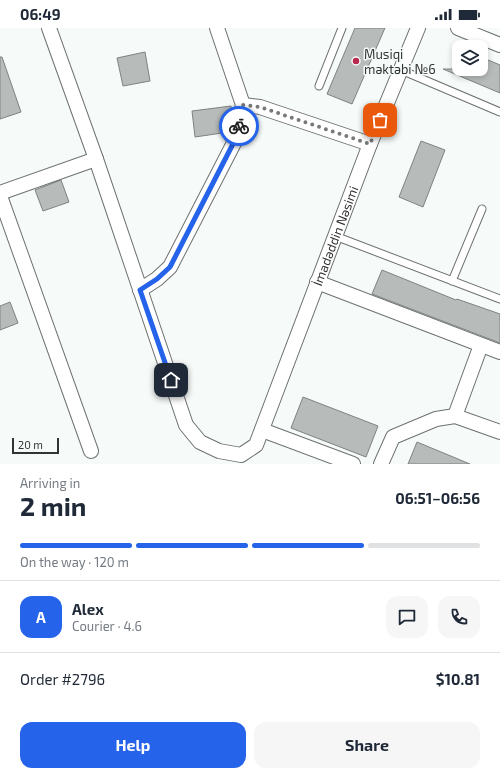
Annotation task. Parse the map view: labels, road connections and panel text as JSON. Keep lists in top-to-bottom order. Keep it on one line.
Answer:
{"streets":{"street":["İmadəddin Nəsimi"]},"places":["Musiqi məktəbi №6"],"scale_bar":"20 m","page":{"status":"06:49","scale":"20 m","heading":["2 min","Arriving in","06:51–06:56"],"panel":["Alex","Courier · 4.6","Order #2796","$10.81"],"bar":"On the way · 120 m","round":"A","buttons":["Help","Share"]}}
